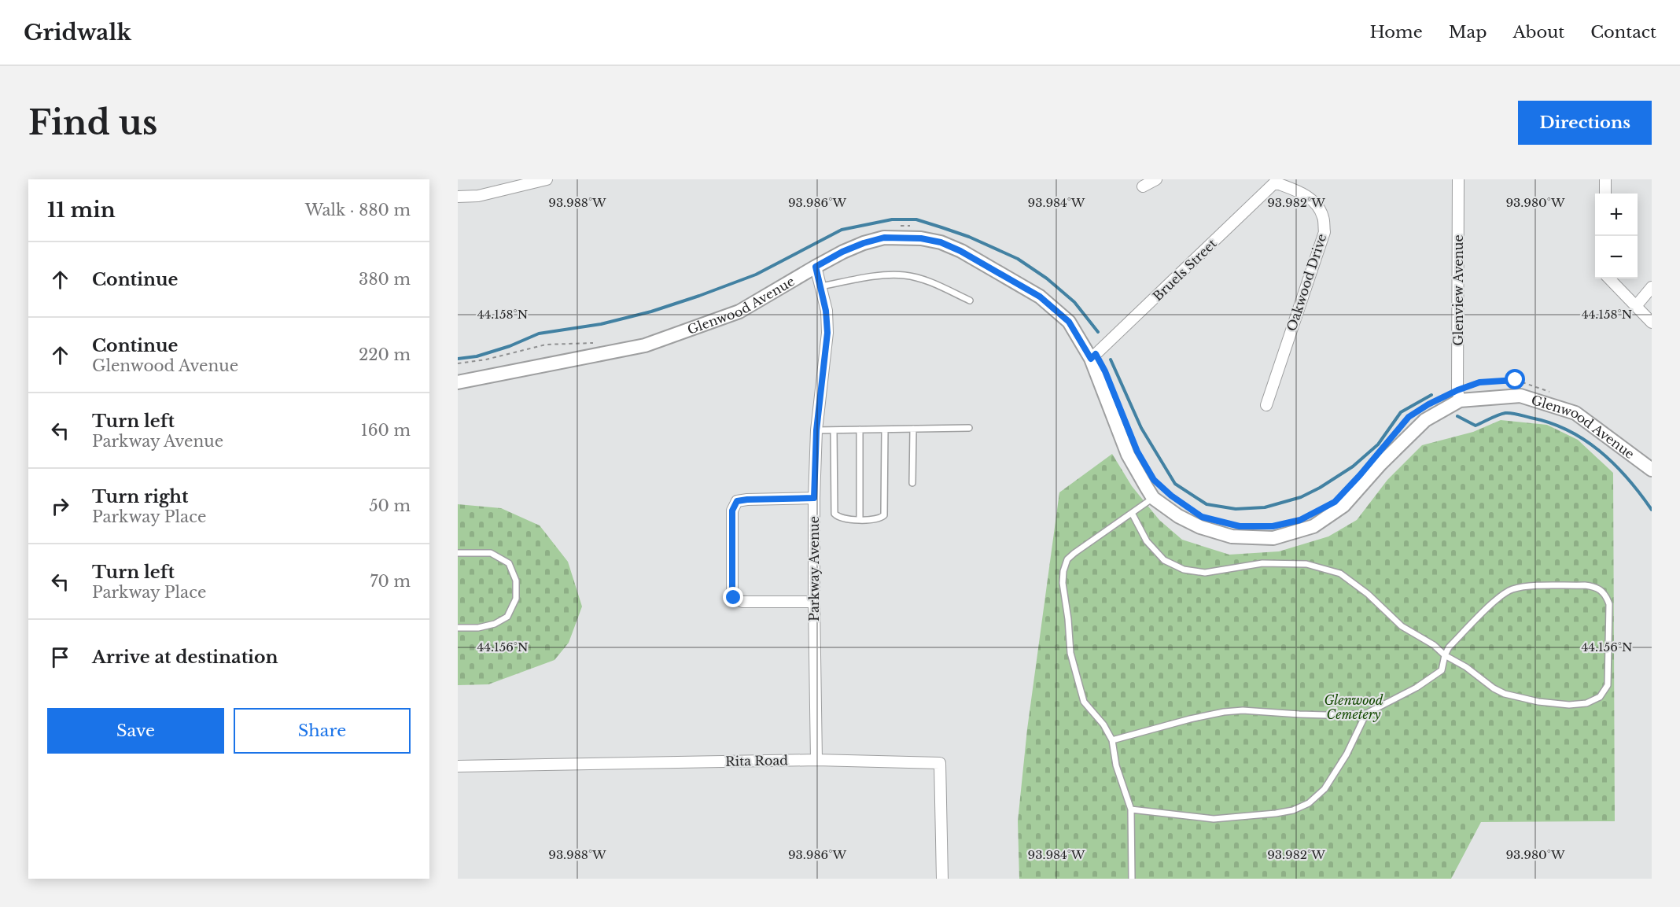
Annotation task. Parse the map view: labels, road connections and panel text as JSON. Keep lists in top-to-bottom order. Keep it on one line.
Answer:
{"streets":{"street":["Bruels Street","Oakwood Drive","Glenview Avenue","Glenwood Avenue","Parkway Avenue","Rita Road"]},"crossings":[["Bruels Street","Oakwood Drive"],["Bruels Street","Glenwood Avenue"],["Glenview Avenue","Glenwood Avenue"],["Glenwood Avenue","Parkway Avenue"],["Parkway Avenue","Rita Road"]],"parks":["Glenwood Cemetery"],"page":{"header":"Gridwalk","nav":["Home","Map","About","Contact"],"buttons":["Directions",["Save","Share"]],"title":"Find us","heading":["11 min","Walk · 880 m"],"map_buttons":["+","−"],"list":[["Continue","380 m"],["Continue","Glenwood Avenue","220 m"],["Turn left","Parkway Avenue","160 m"],["Turn right","Parkway Place","50 m"],["Turn left","Parkway Place","70 m"],"Arrive at destination"]},"coordinates":["93.988°W","93.986°W","93.984°W","93.982°W","93.980°W","44.158°N","44.156°N"]}
